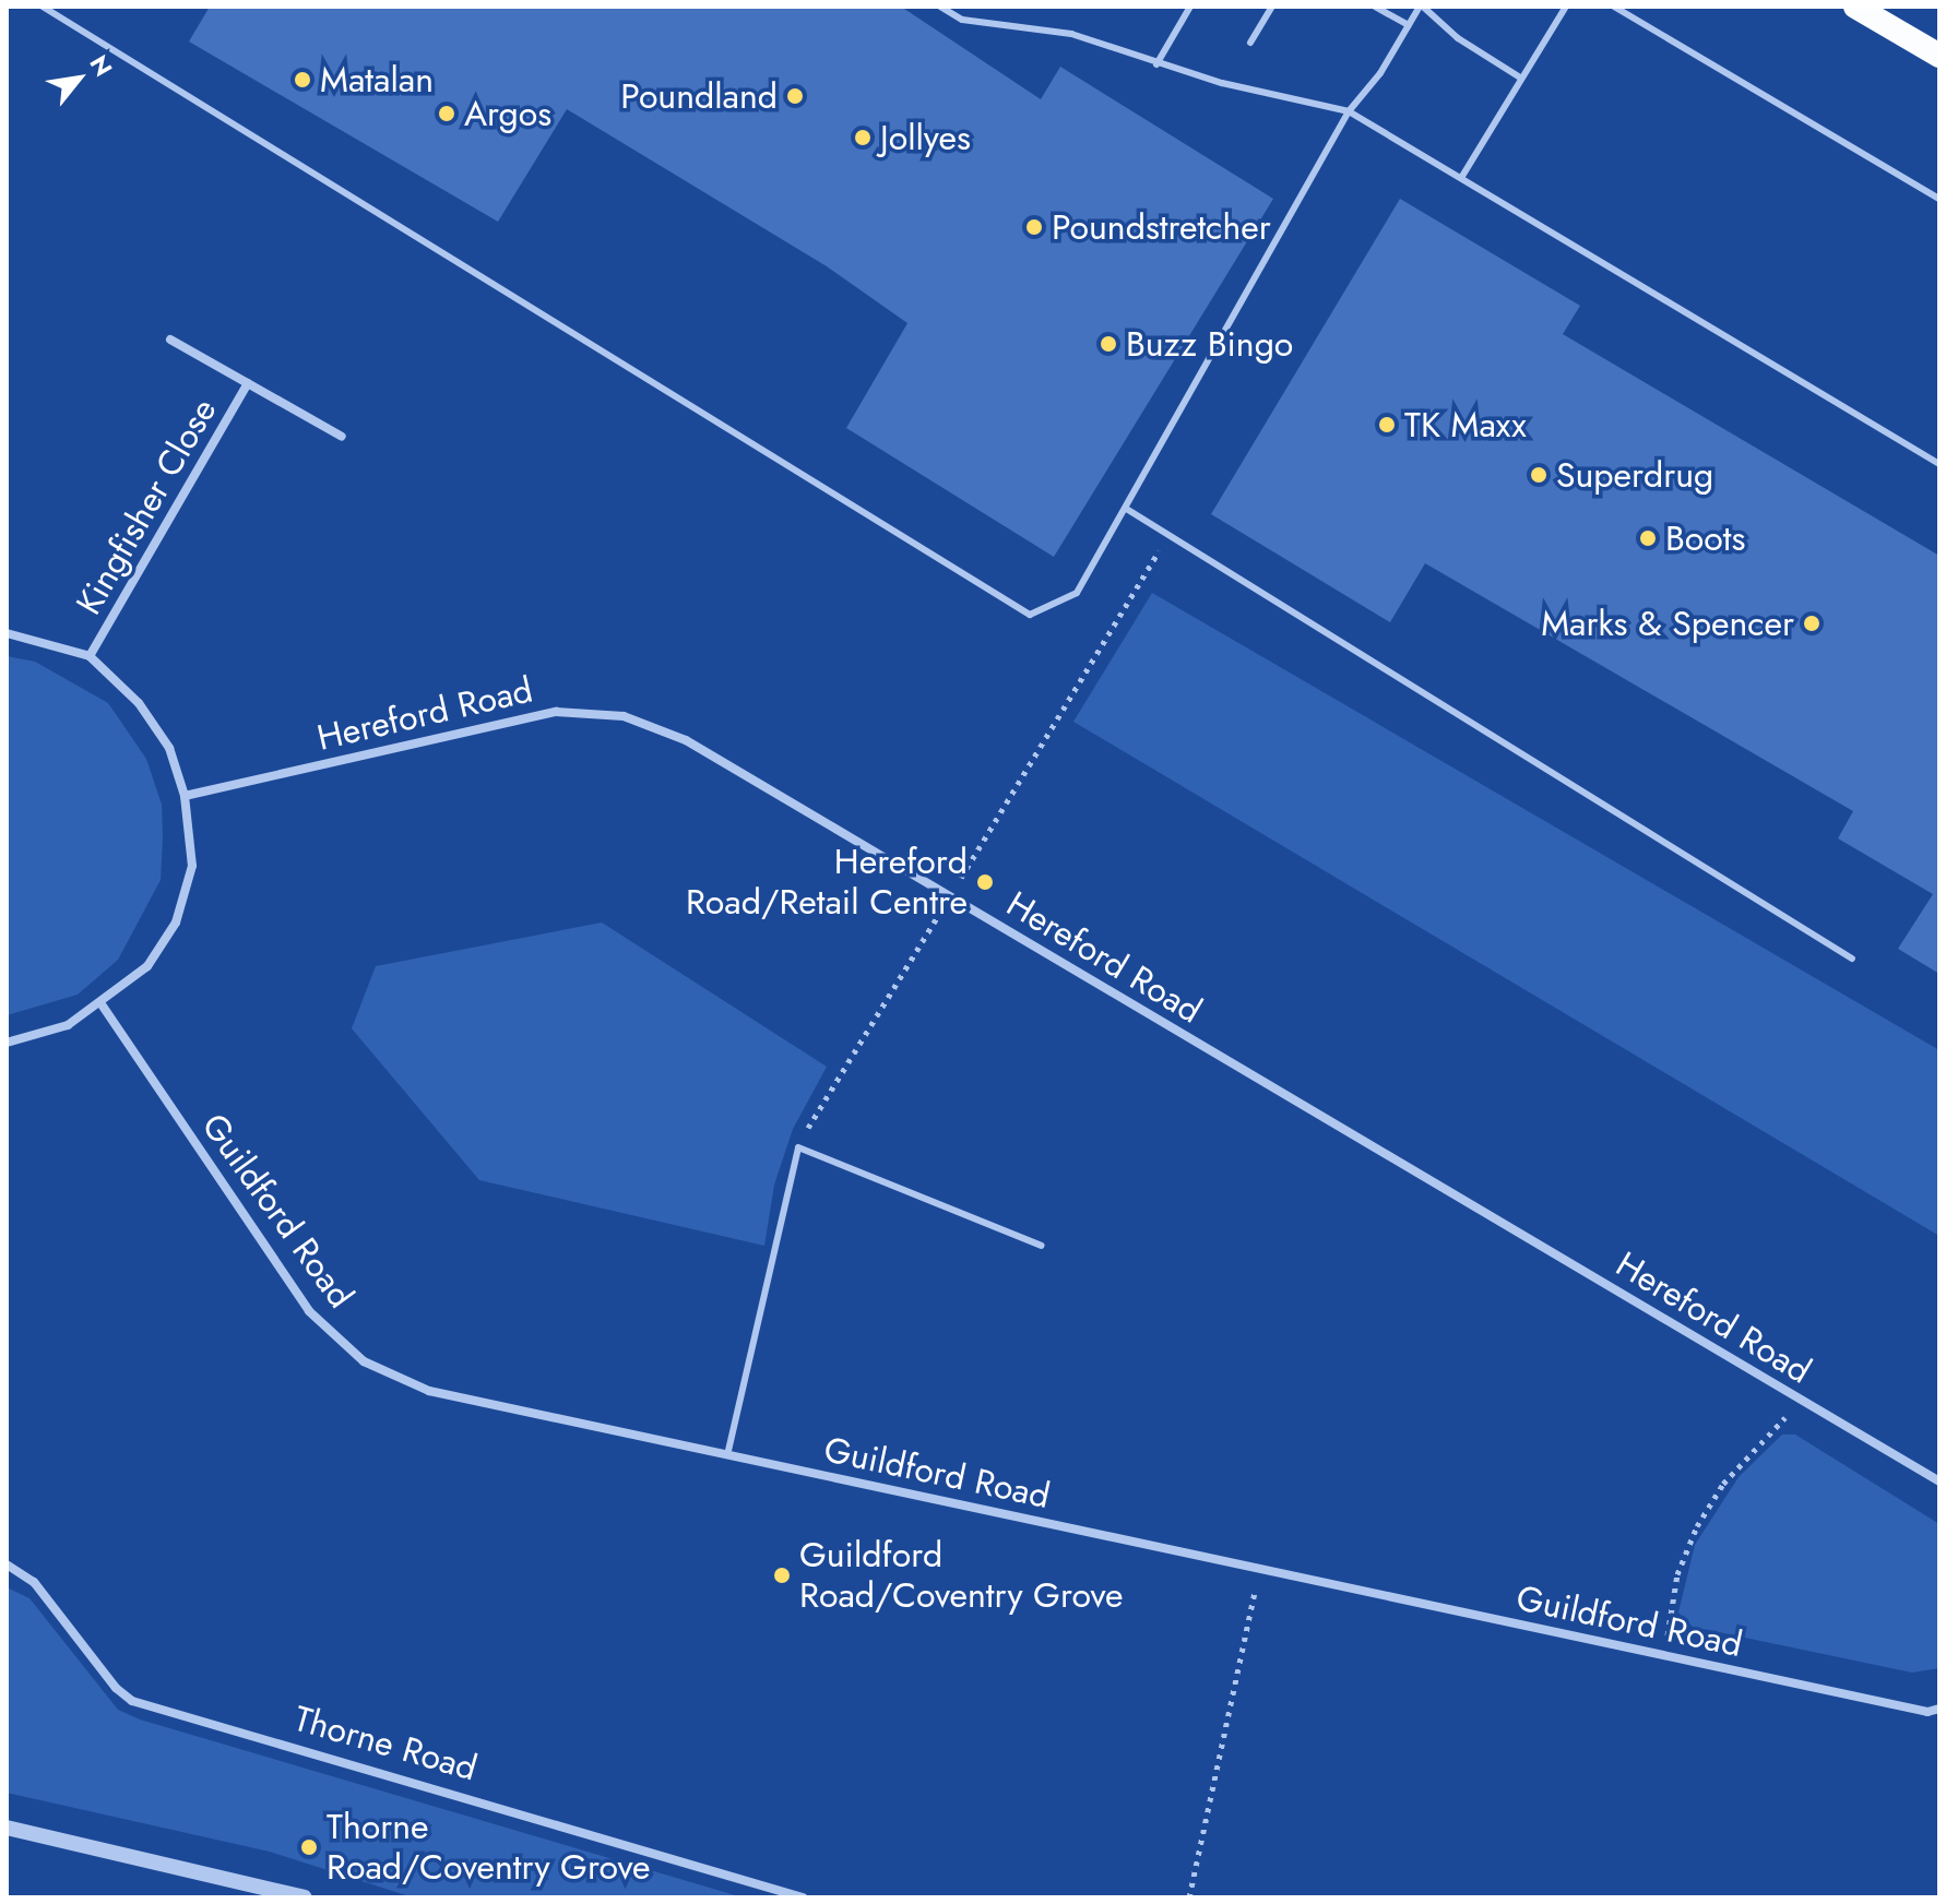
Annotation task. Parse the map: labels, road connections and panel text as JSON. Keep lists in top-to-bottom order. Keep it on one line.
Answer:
{"streets":{"street":["Kingfisher Close","Hereford Road","Guildford Road","Thorne Road"]},"places":["Matalan","Poundland","Argos","Jollyes","Poundstretcher","Buzz Bingo","TK Maxx","Superdrug","Boots","Marks & Spencer","Hereford Road/Retail Centre","Guildford Road/Coventry Grove","Thorne Road/Coventry Grove"],"north":"top right"}
